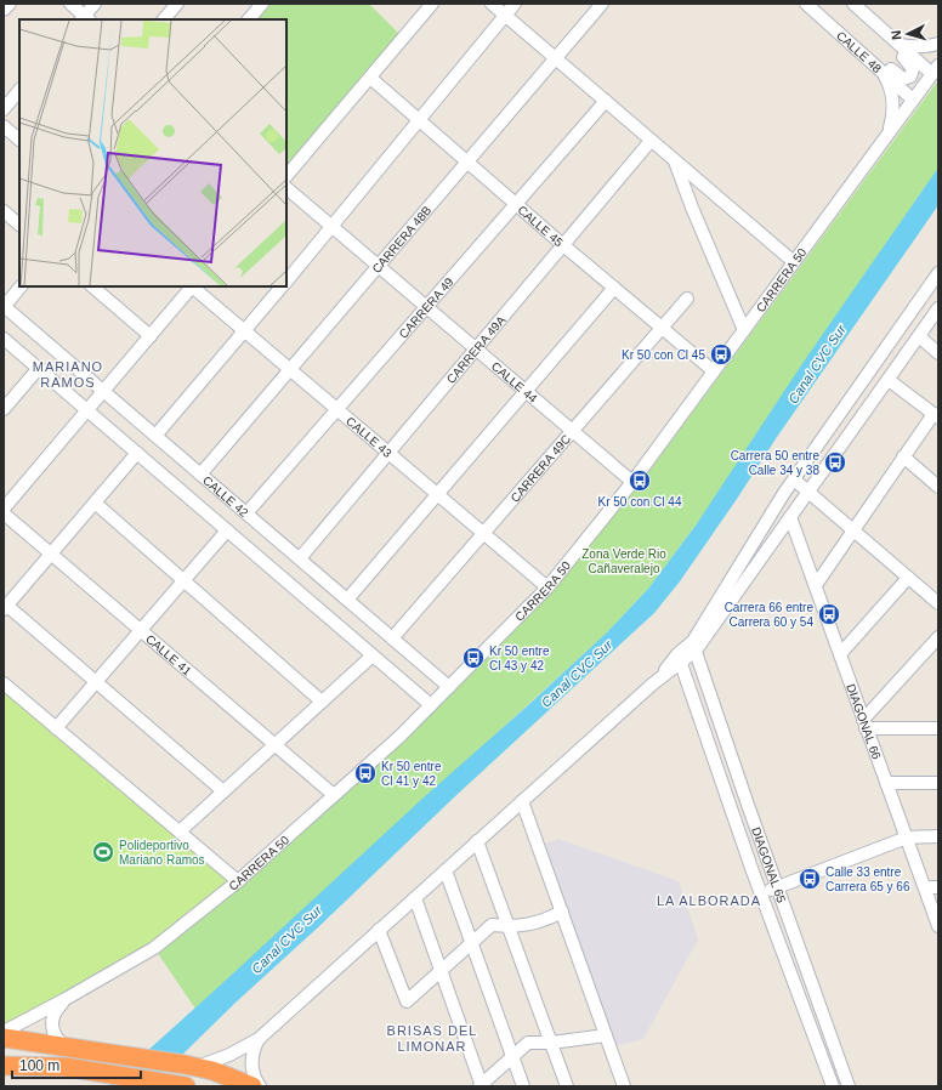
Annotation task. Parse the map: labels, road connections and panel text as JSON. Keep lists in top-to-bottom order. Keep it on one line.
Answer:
{"streets":{"street":["CALLE 48","CALLE 45","CARRERA 48B","CARRERA 50","CARRERA 49","CARRERA 49A","CALLE 44","CALLE 43","CARRERA 49C","CALLE 42","CALLE 41","DIAGONAL 66","DIAGONAL 65"]},"crossings":[["CALLE 48","CARRERA 50"],["CALLE 45","CARRERA 48B"],["CALLE 45","CARRERA 50"],["CALLE 45","CARRERA 49"],["CALLE 45","CARRERA 49A"],["CALLE 45","CARRERA 49C"],["CARRERA 48B","CALLE 44"],["CARRERA 48B","CALLE 43"],["CARRERA 48B","CALLE 42"],["CARRERA 50","CALLE 44"],["CARRERA 50","CALLE 43"],["CARRERA 50","CALLE 42"],["CARRERA 50","CALLE 41"],["CARRERA 49","CALLE 44"],["CARRERA 49","CALLE 43"],["CARRERA 49","CALLE 42"],["CARRERA 49A","CALLE 44"],["CARRERA 49A","CALLE 43"],["CARRERA 49A","CALLE 42"],["CALLE 44","CARRERA 49C"],["CALLE 43","CARRERA 49C"],["CARRERA 49C","CALLE 42"]],"districts":["MARIANO RAMOS","LA ALBORADA","BRISAS DEL LIMONAR"],"water":["Canal CVC Sur"],"parks":["Zona Verde Rio Cañaveralejo"],"places":{"bus stop":["Kr 50 con Cl 45","Carrera 50 entre Calle 34 y 38","Kr 50 con Cl 44","Carrera 66 entre Carrera 60 y 54","Kr 50 entre Cl 43 y 42","Kr 50 entre Cl 41 y 42","Calle 33 entre Carrera 65 y 66"],"sports":["Polideportivo Mariano Ramos"]},"scale_bar":"100 m","north":"left"}
